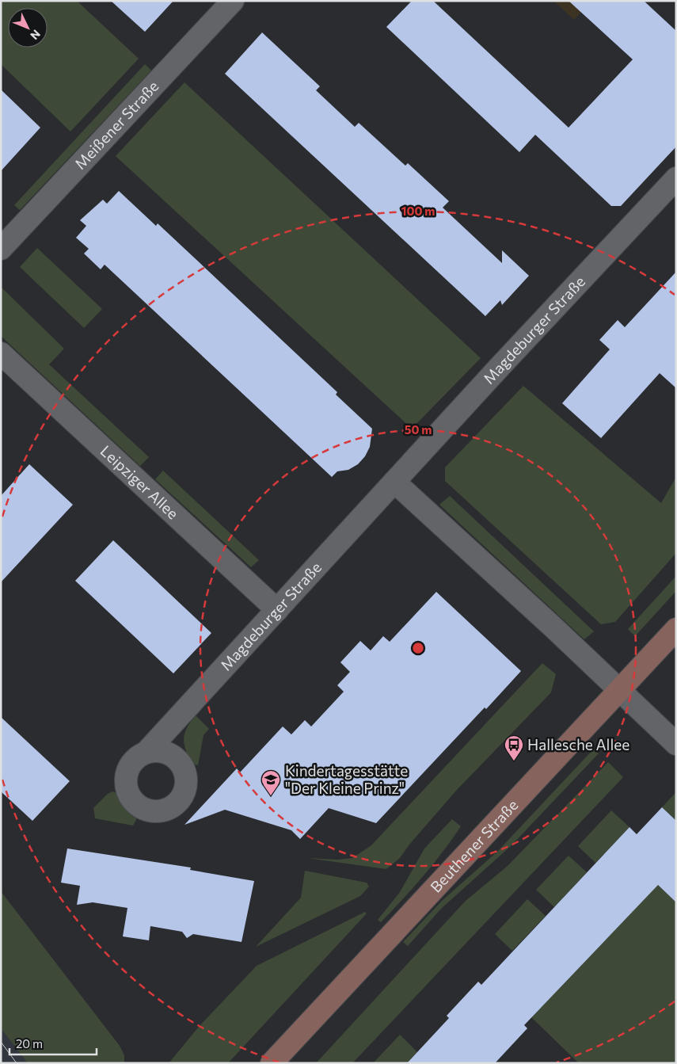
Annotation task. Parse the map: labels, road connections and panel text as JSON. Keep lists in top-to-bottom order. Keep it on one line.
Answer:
{"streets":{"main road":["Beuthener Straße"],"street":["Meißener Straße","Magdeburger Straße","Leipziger Allee"]},"crossings":[["Magdeburger Straße","Leipziger Allee"]],"places":{"bus stop":["Hallesche Allee"],"school or university":["Kindertagesstätte \"Der Kleine Prinz\""]},"scale_bar":"20 m","north":"bottom right","rings":["100 m","50 m"]}
